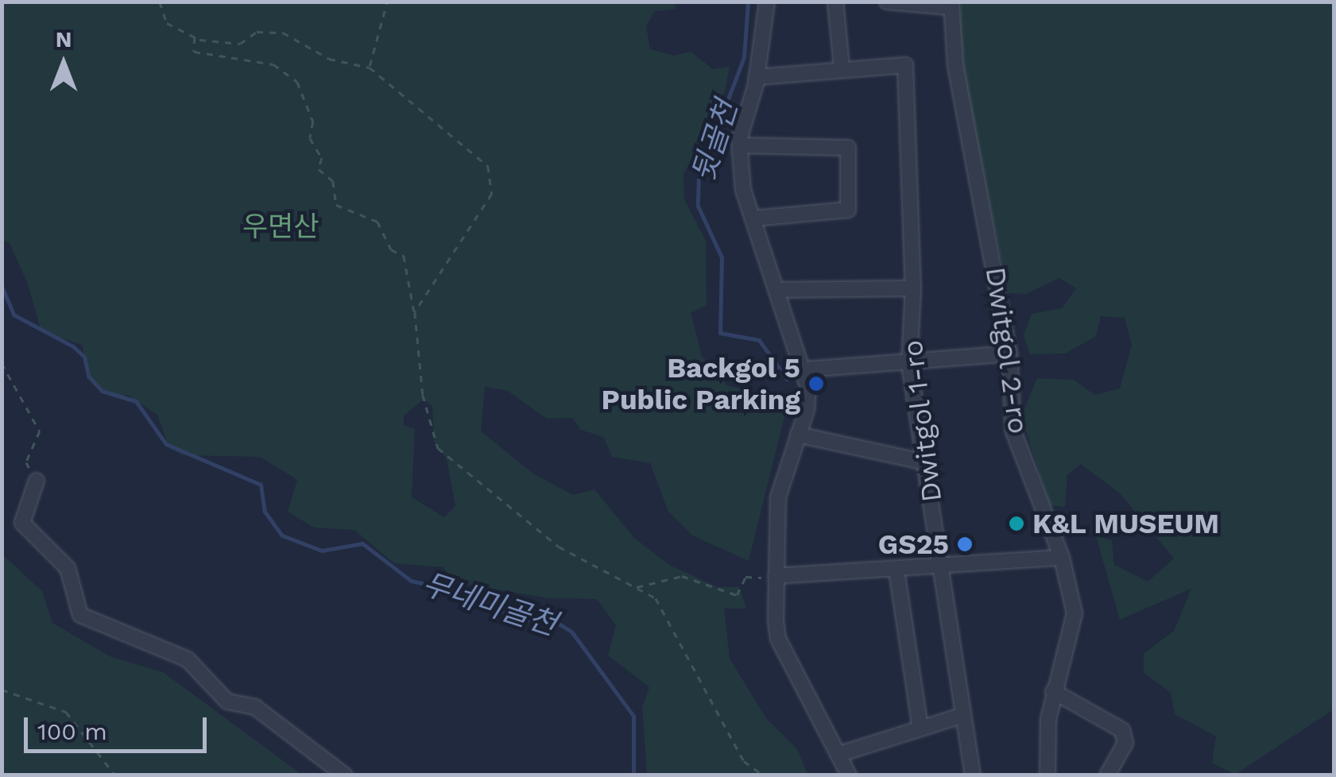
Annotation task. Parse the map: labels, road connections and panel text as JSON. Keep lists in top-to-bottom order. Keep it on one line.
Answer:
{"streets":{"street":["Dwitgol 2-ro","Dwitgol 1-ro"]},"water":["뒷골천","무네미골천"],"parks":["우면산"],"places":["Backgol 5 Public Parking","K&L MUSEUM","GS25"],"scale_bar":"100 m","north":"top"}
